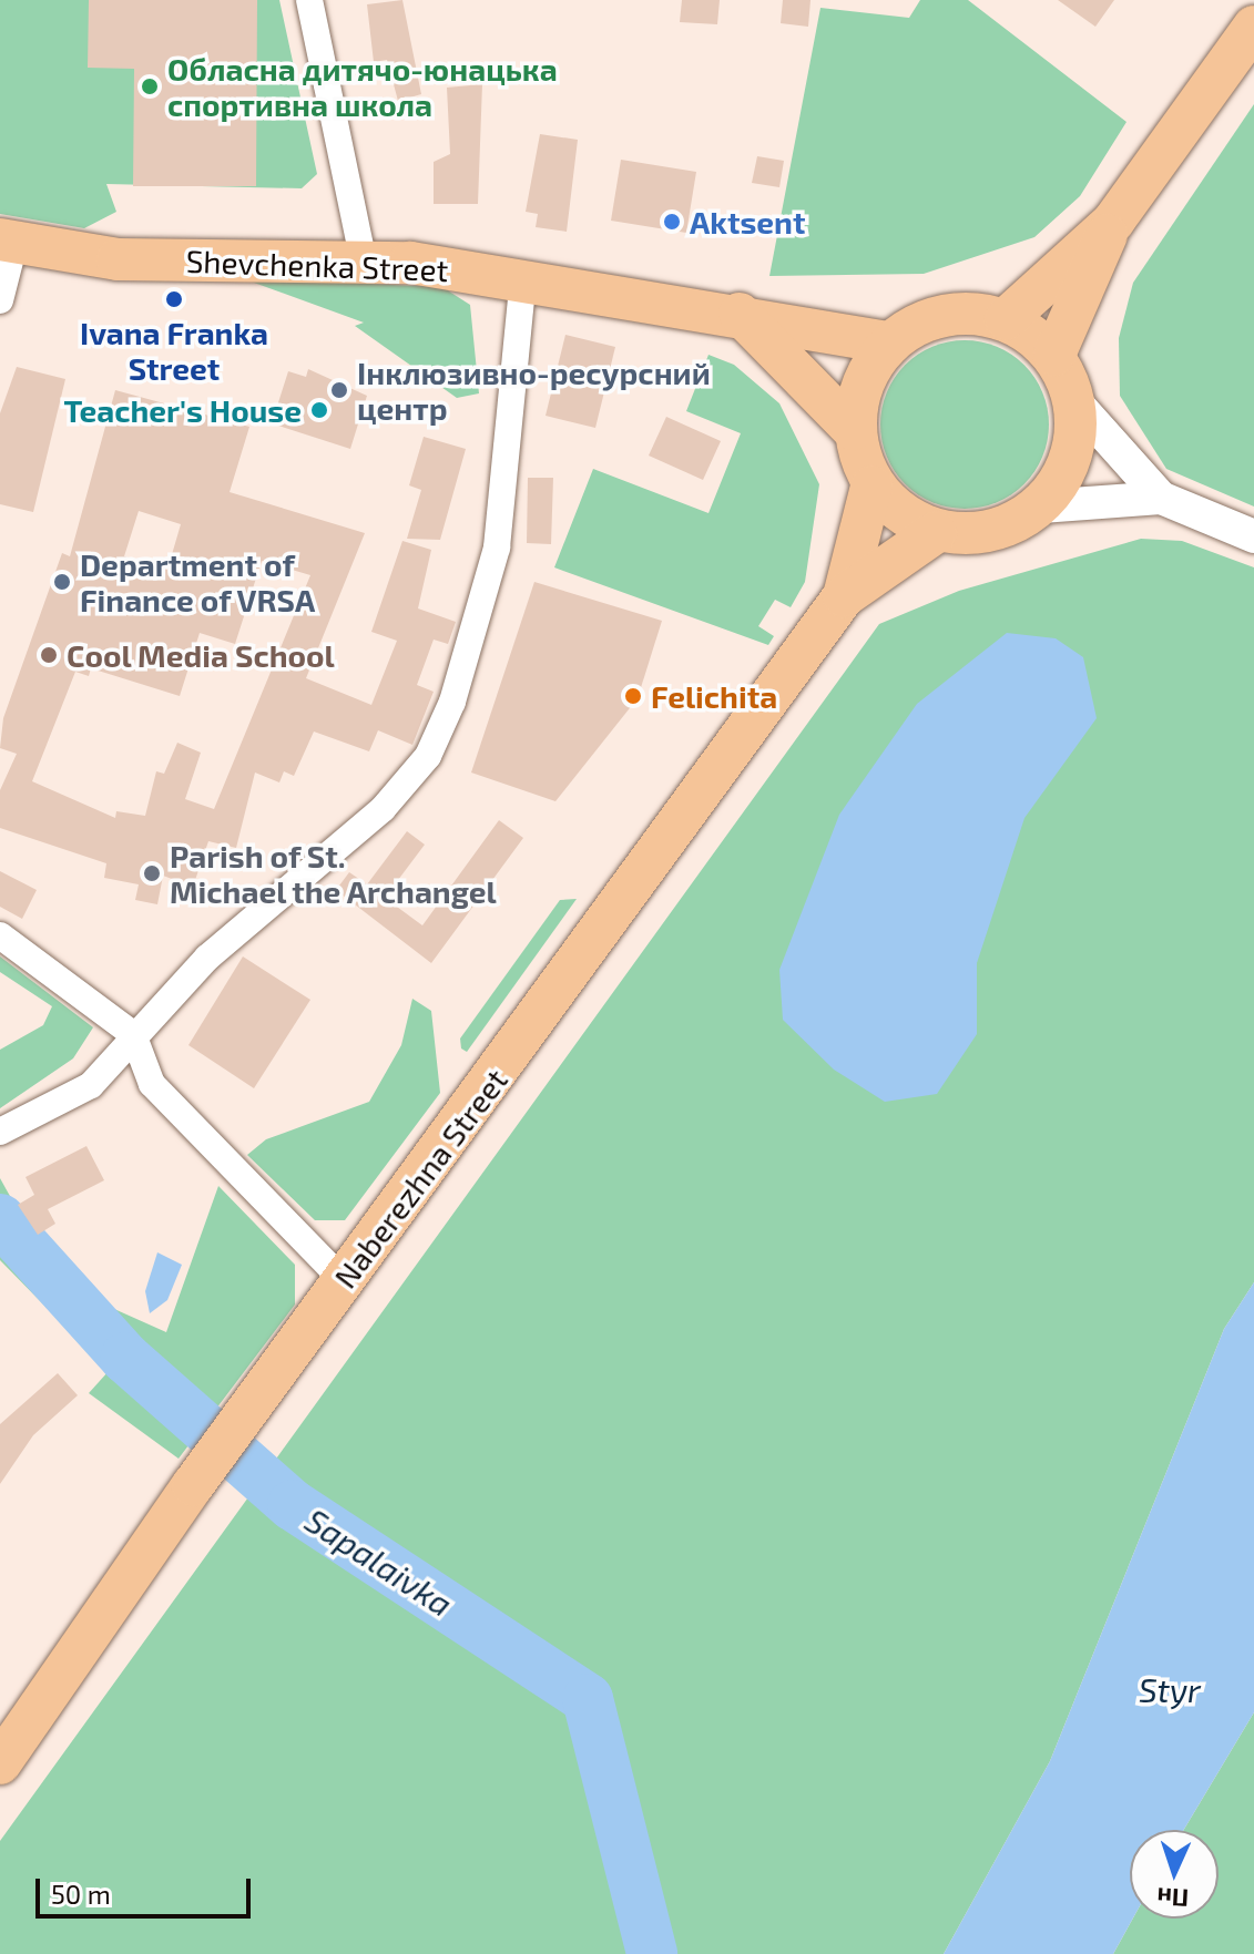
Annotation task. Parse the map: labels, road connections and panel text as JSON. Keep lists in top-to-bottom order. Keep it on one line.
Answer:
{"streets":{"main road":["Shevchenka Street","Naberezhna Street"]},"crossings":[["Shevchenka Street","Naberezhna Street"]],"water":["Sapalaivka","Styr"],"places":["Обласна дитячо-юнацька спортивна школа","Aktsent","Ivana Franka Street","Інклюзивно-ресурсний центр","Teacher's House","Department of Finance of VRSA","Cool Media School","Felichita","Parish of St. Michael the Archangel"],"scale_bar":"50 m","north":"bottom"}
